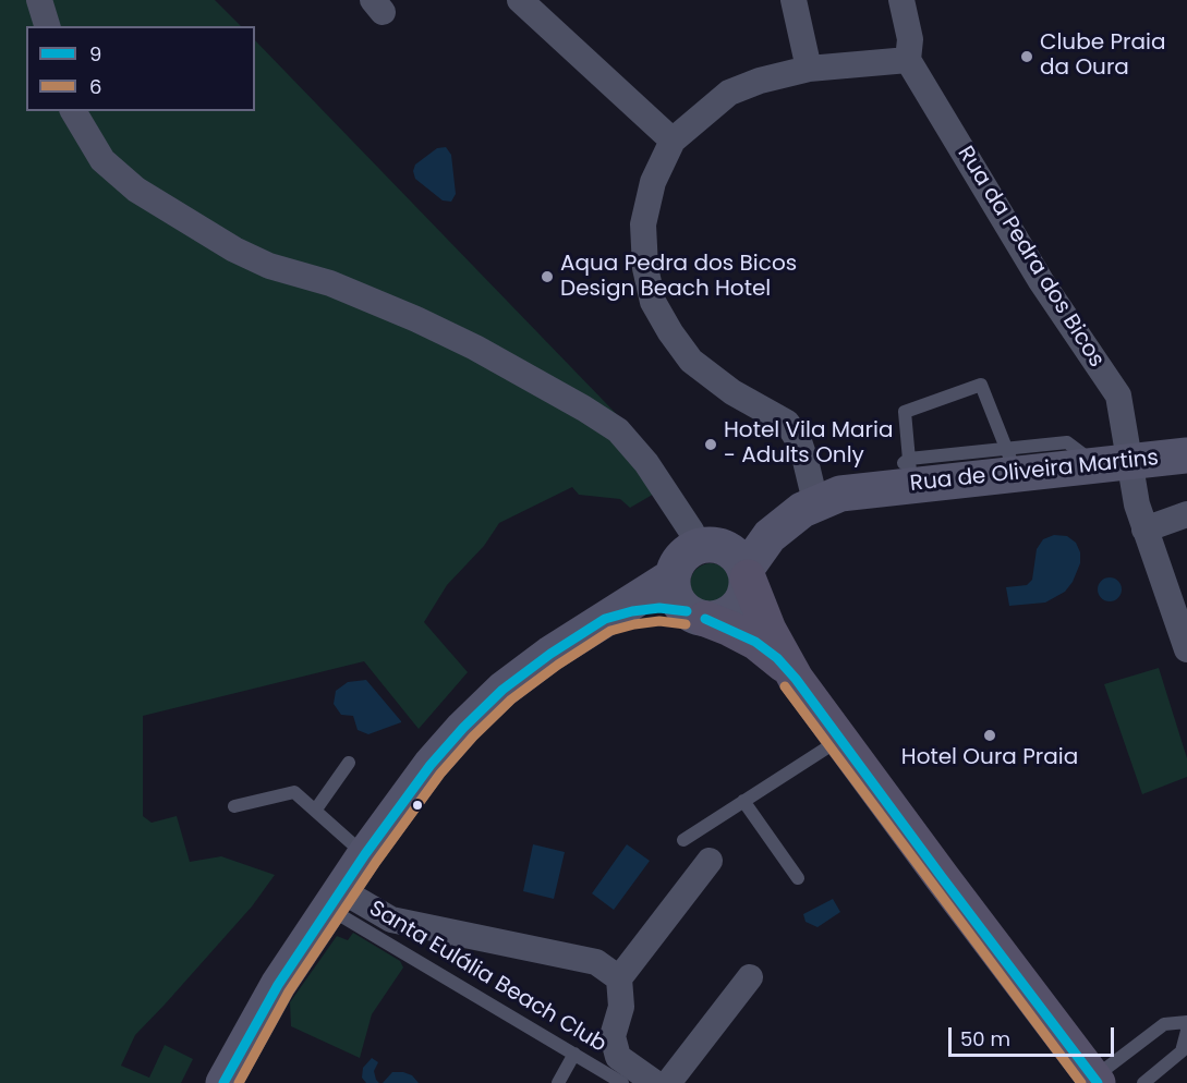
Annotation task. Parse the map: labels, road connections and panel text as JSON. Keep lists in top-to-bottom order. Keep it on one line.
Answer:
{"streets":{"street":["Rua da Pedra dos Bicos","Rua de Oliveira Martins"],"lane":["Santa Eulália Beach Club"]},"crossings":[["Rua da Pedra dos Bicos","Rua de Oliveira Martins"]],"places":["Clube Praia da Oura","Aqua Pedra dos Bicos Design Beach Hotel","Hotel Vila Maria - Adults Only","Hotel Oura Praia"],"lines":["transit line 9","transit line 6"],"legend":["9","6"],"scale_bar":"50 m"}
